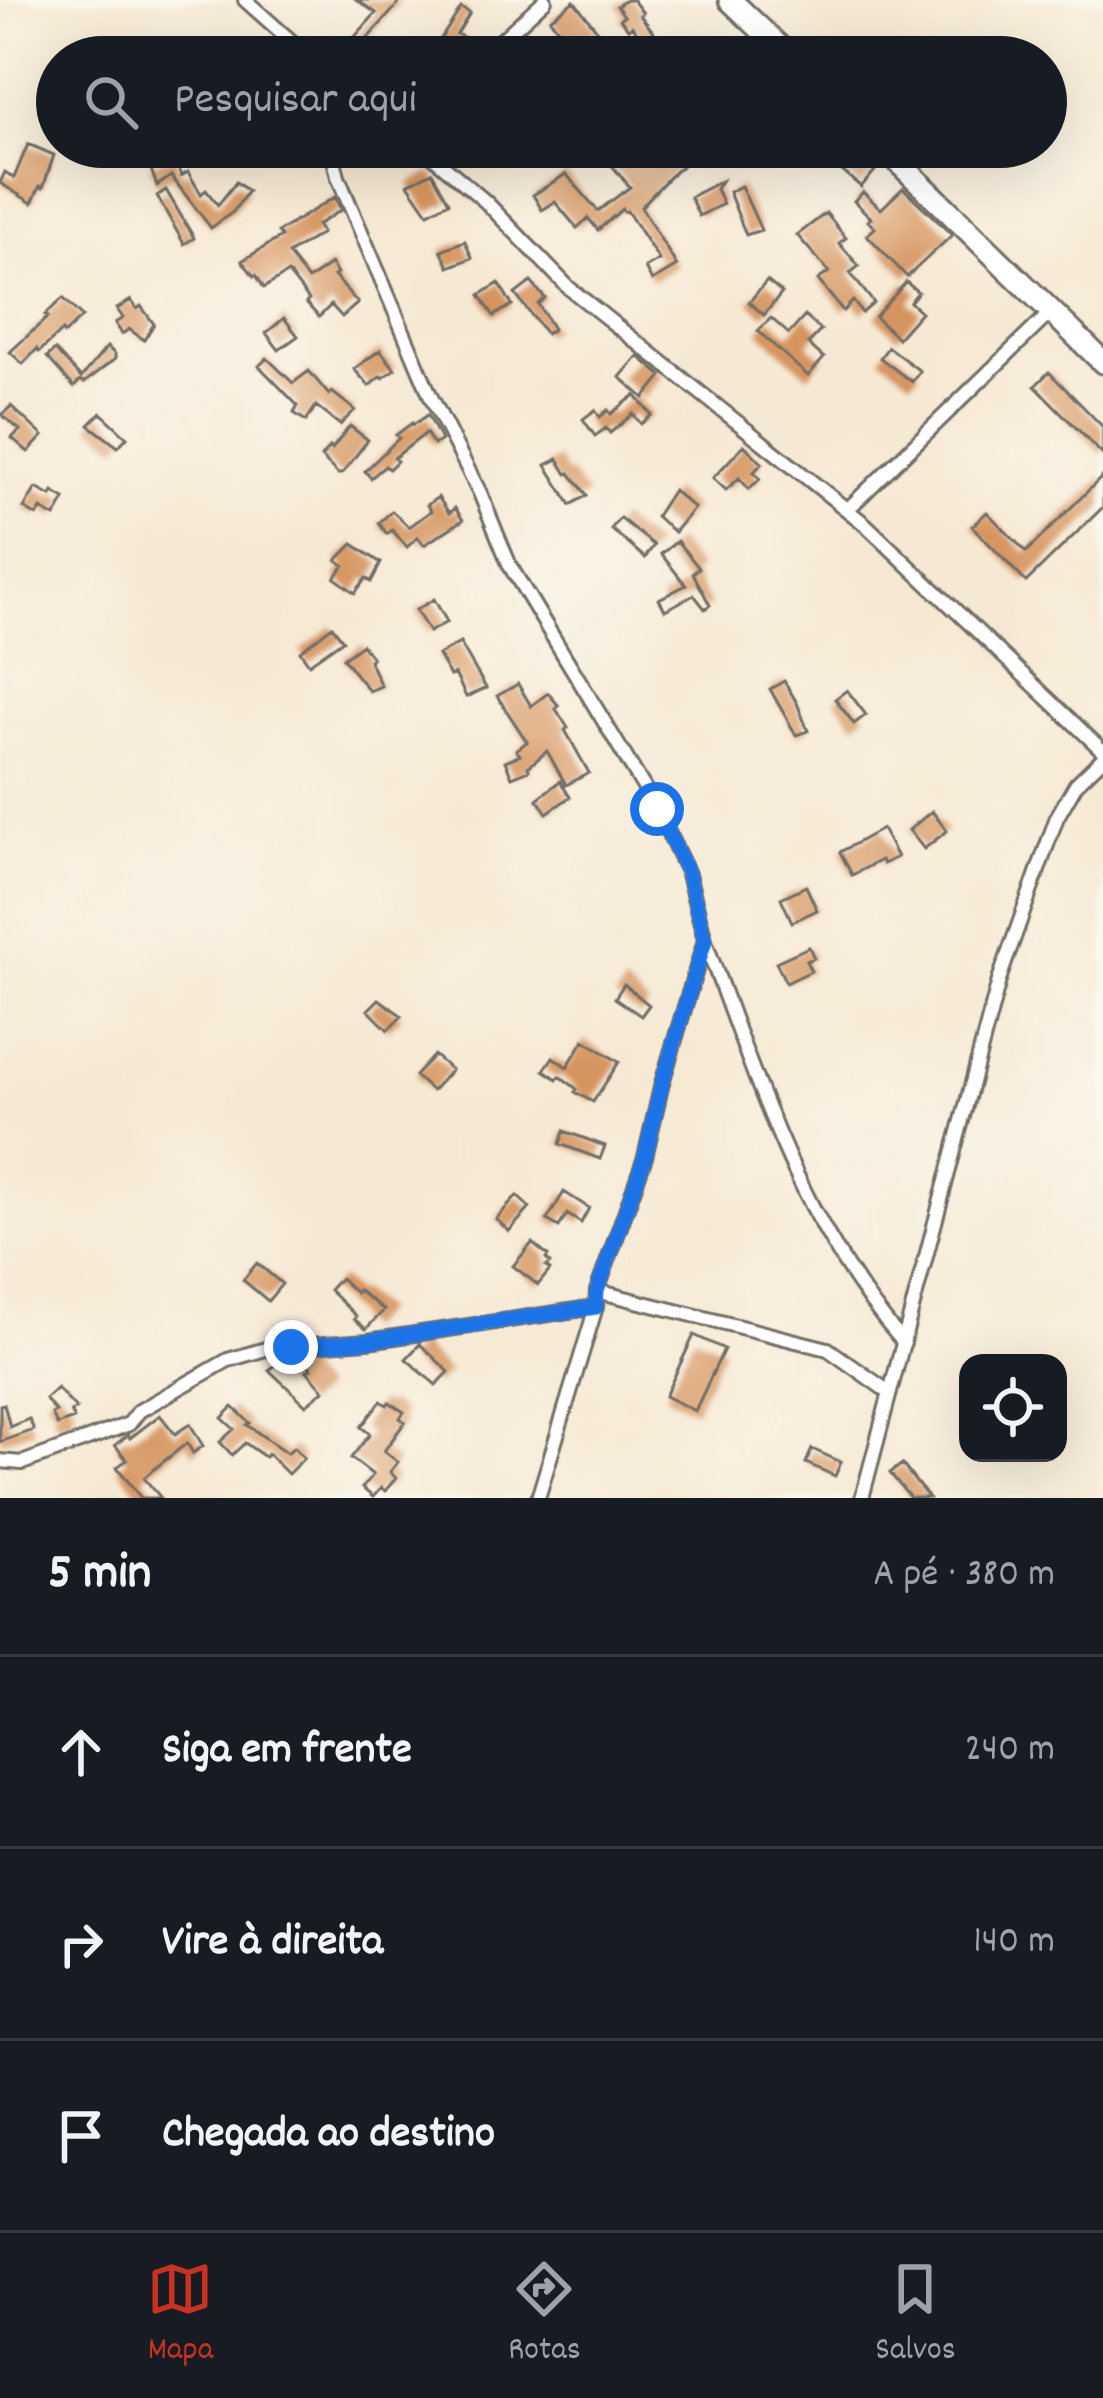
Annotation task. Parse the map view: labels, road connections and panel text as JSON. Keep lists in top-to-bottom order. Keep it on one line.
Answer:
{"page":{"search":"Pesquisar aqui","heading":["5 min","A pé · 380 m"],"list":[["Siga em frente","240 m"],["Vire à direita","140 m"],"Chegada ao destino"],"nav":["Mapa","Rotas","Salvos"]}}
